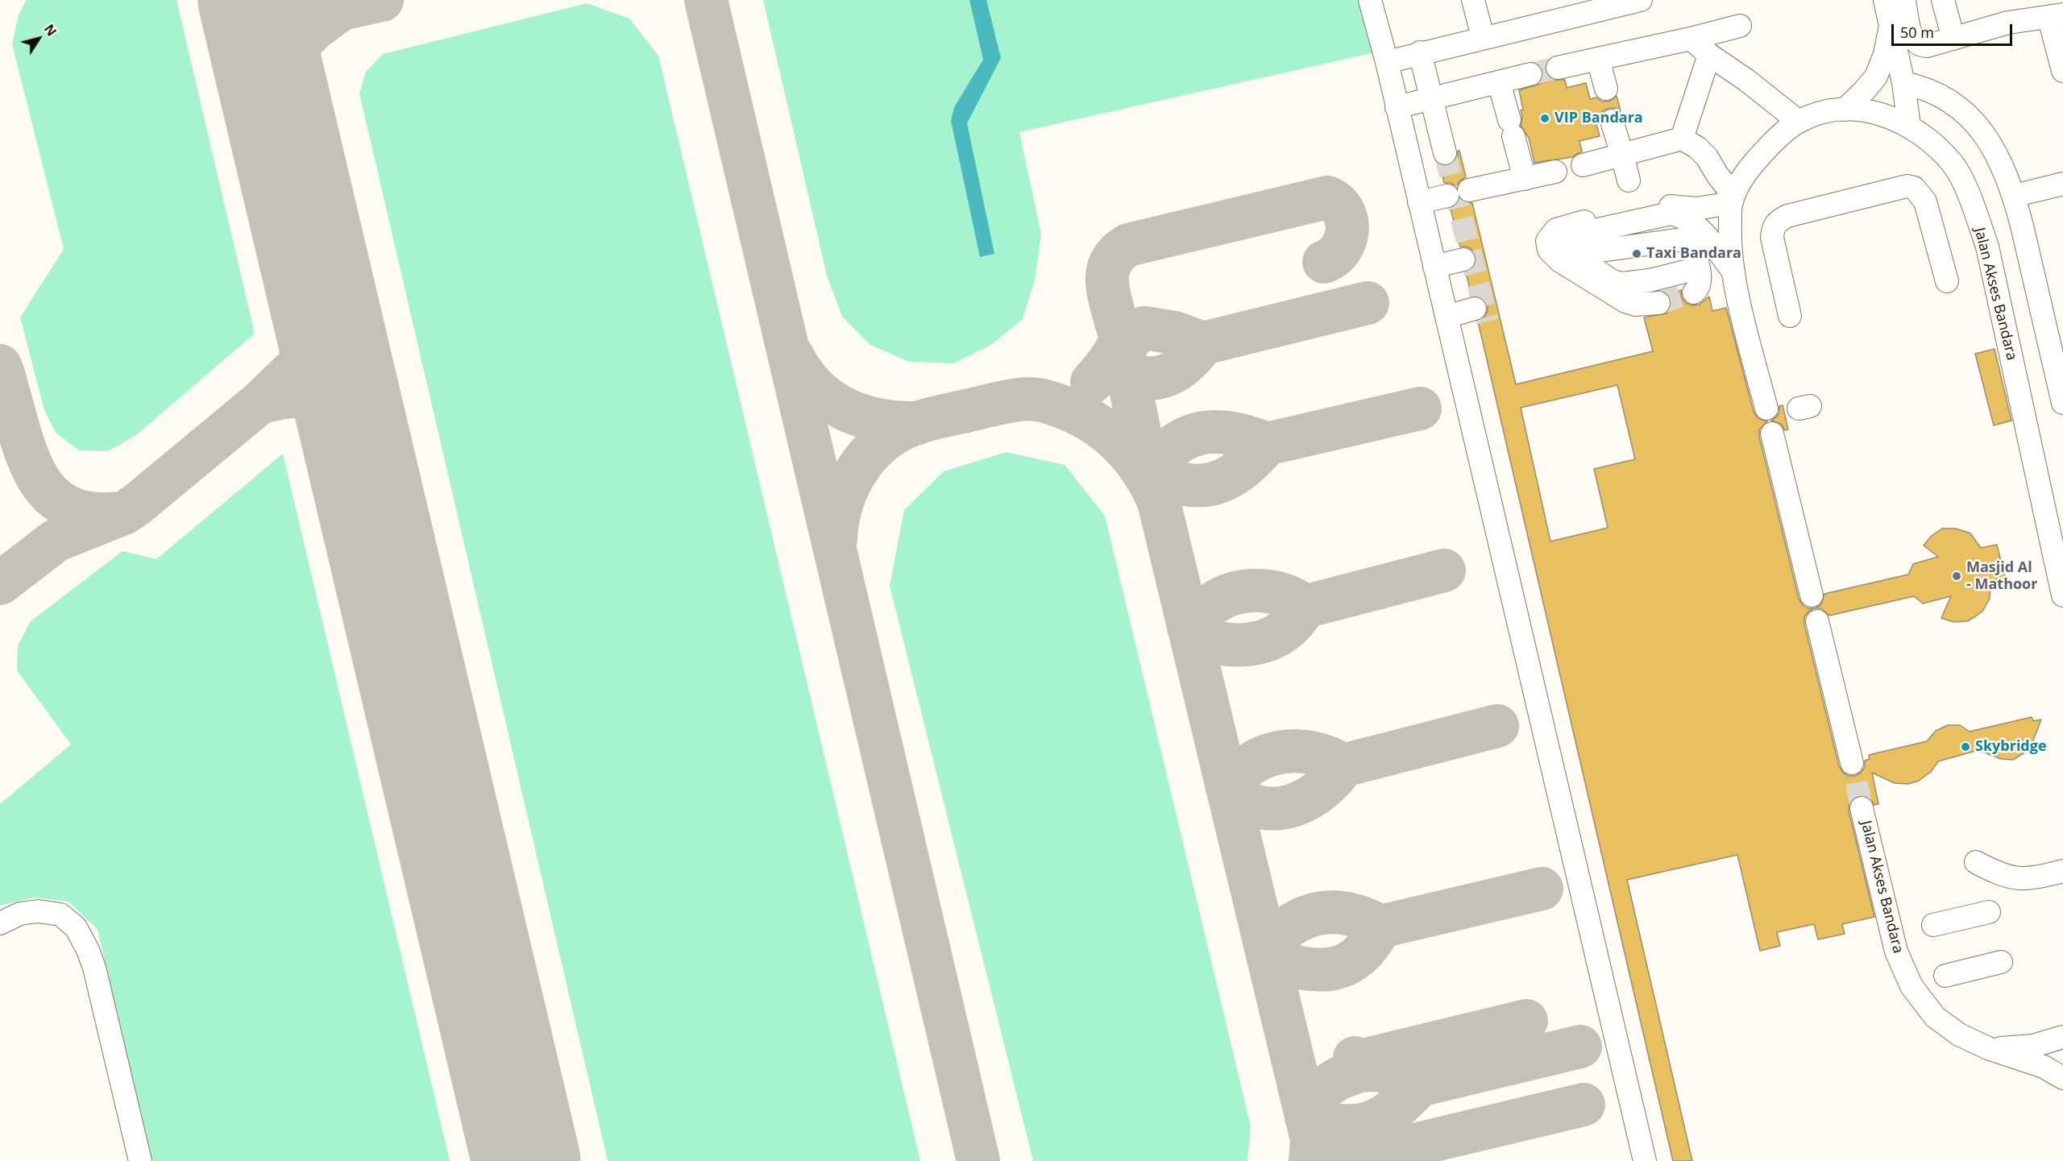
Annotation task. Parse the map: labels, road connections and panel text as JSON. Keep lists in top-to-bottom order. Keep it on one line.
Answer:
{"streets":{"street":["Jalan Akses Bandara"]},"places":["VIP Bandara","Taxi Bandara","Masjid Al - Mathoor","Skybridge"],"scale_bar":"50 m","north":"top right"}
